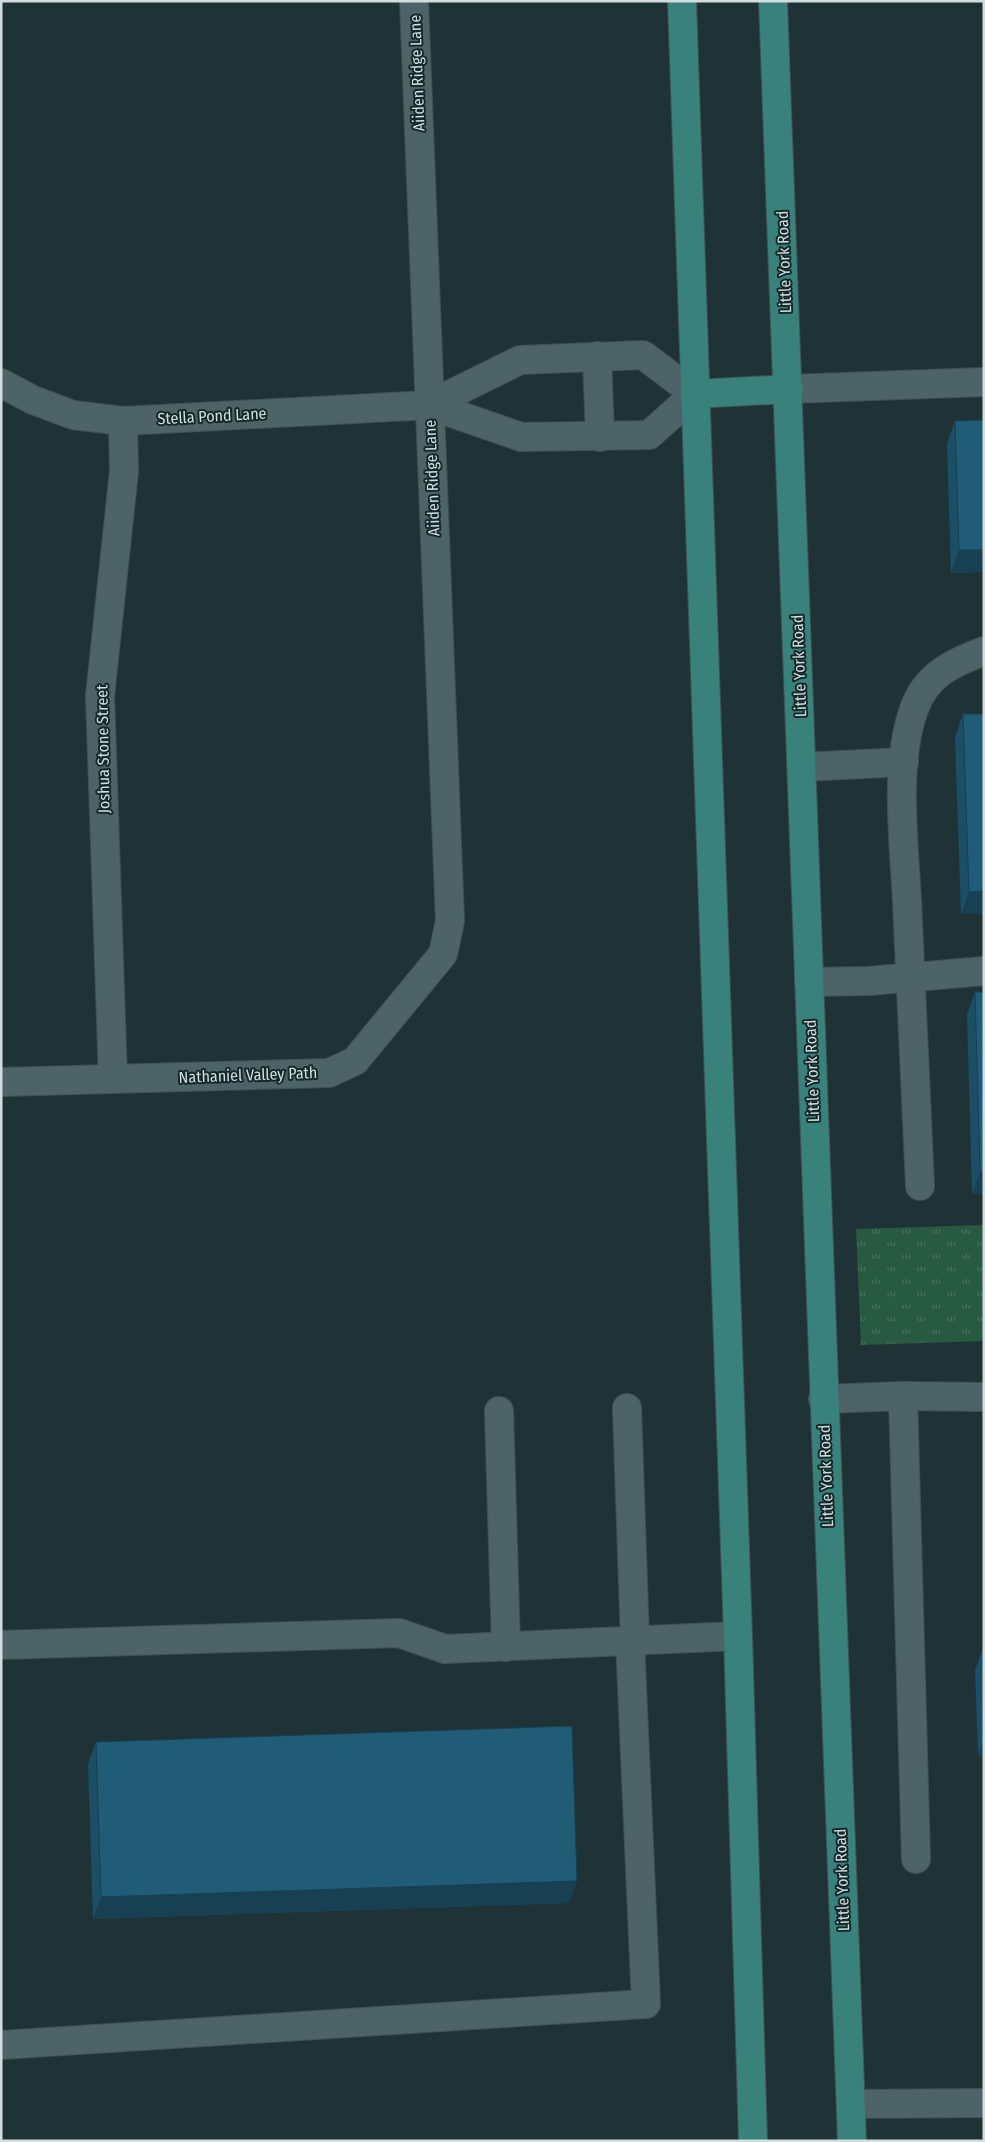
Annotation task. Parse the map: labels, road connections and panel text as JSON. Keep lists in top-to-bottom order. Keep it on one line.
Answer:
{"streets":{"main road":["Little York Road"],"street":["Aiiden Ridge Lane","Stella Pond Lane","Joshua Stone Street","Nathaniel Valley Path"]},"crossings":[["Aiiden Ridge Lane","Stella Pond Lane"],["Aiiden Ridge Lane","Nathaniel Valley Path"],["Stella Pond Lane","Joshua Stone Street"],["Joshua Stone Street","Nathaniel Valley Path"]]}
